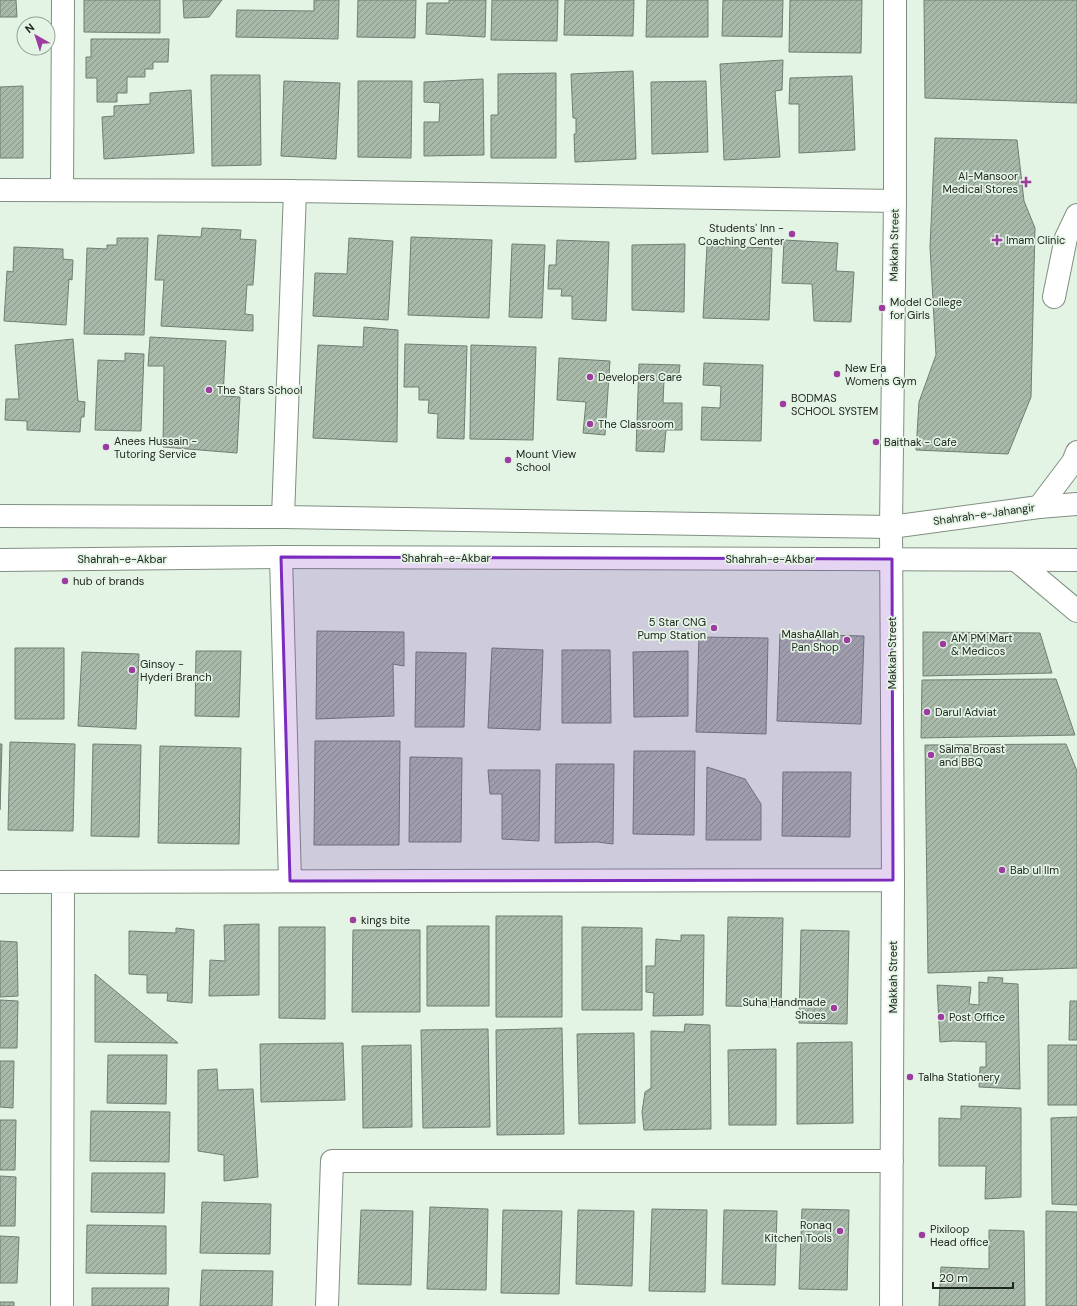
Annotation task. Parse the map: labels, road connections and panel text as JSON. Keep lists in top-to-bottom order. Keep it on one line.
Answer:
{"streets":{"street":["Makkah Street","Shahrah-e-Jahangir","Shahrah-e-Akbar"]},"crossings":[["Makkah Street","Shahrah-e-Jahangir"],["Makkah Street","Shahrah-e-Akbar"]],"places":{"health":["Al-Mansoor Medical Stores","Imam Clinic"],"other":["Students' Inn - Coaching Center","Model College for Girls","New Era Womens Gym","Developers Care","The Stars School","BODMAS SCHOOL SYSTEM","The Classroom","Baithak - Cafe","Anees Hussain - Tutoring Service","Mount View School","hub of brands","5 Star CNG Pump Station","MashaAllah Pan Shop","AM PM Mart & Medicos","Ginsoy - Hyderi Branch","Darul Adviat","Salma Broast and BBQ","Bab ul Ilm","kings bite","Suha Handmade Shoes","Post Office","Talha Stationery","Ronaq Kitchen Tools","Pixiloop Head office"]},"scale_bar":"20 m","north":"top left"}
